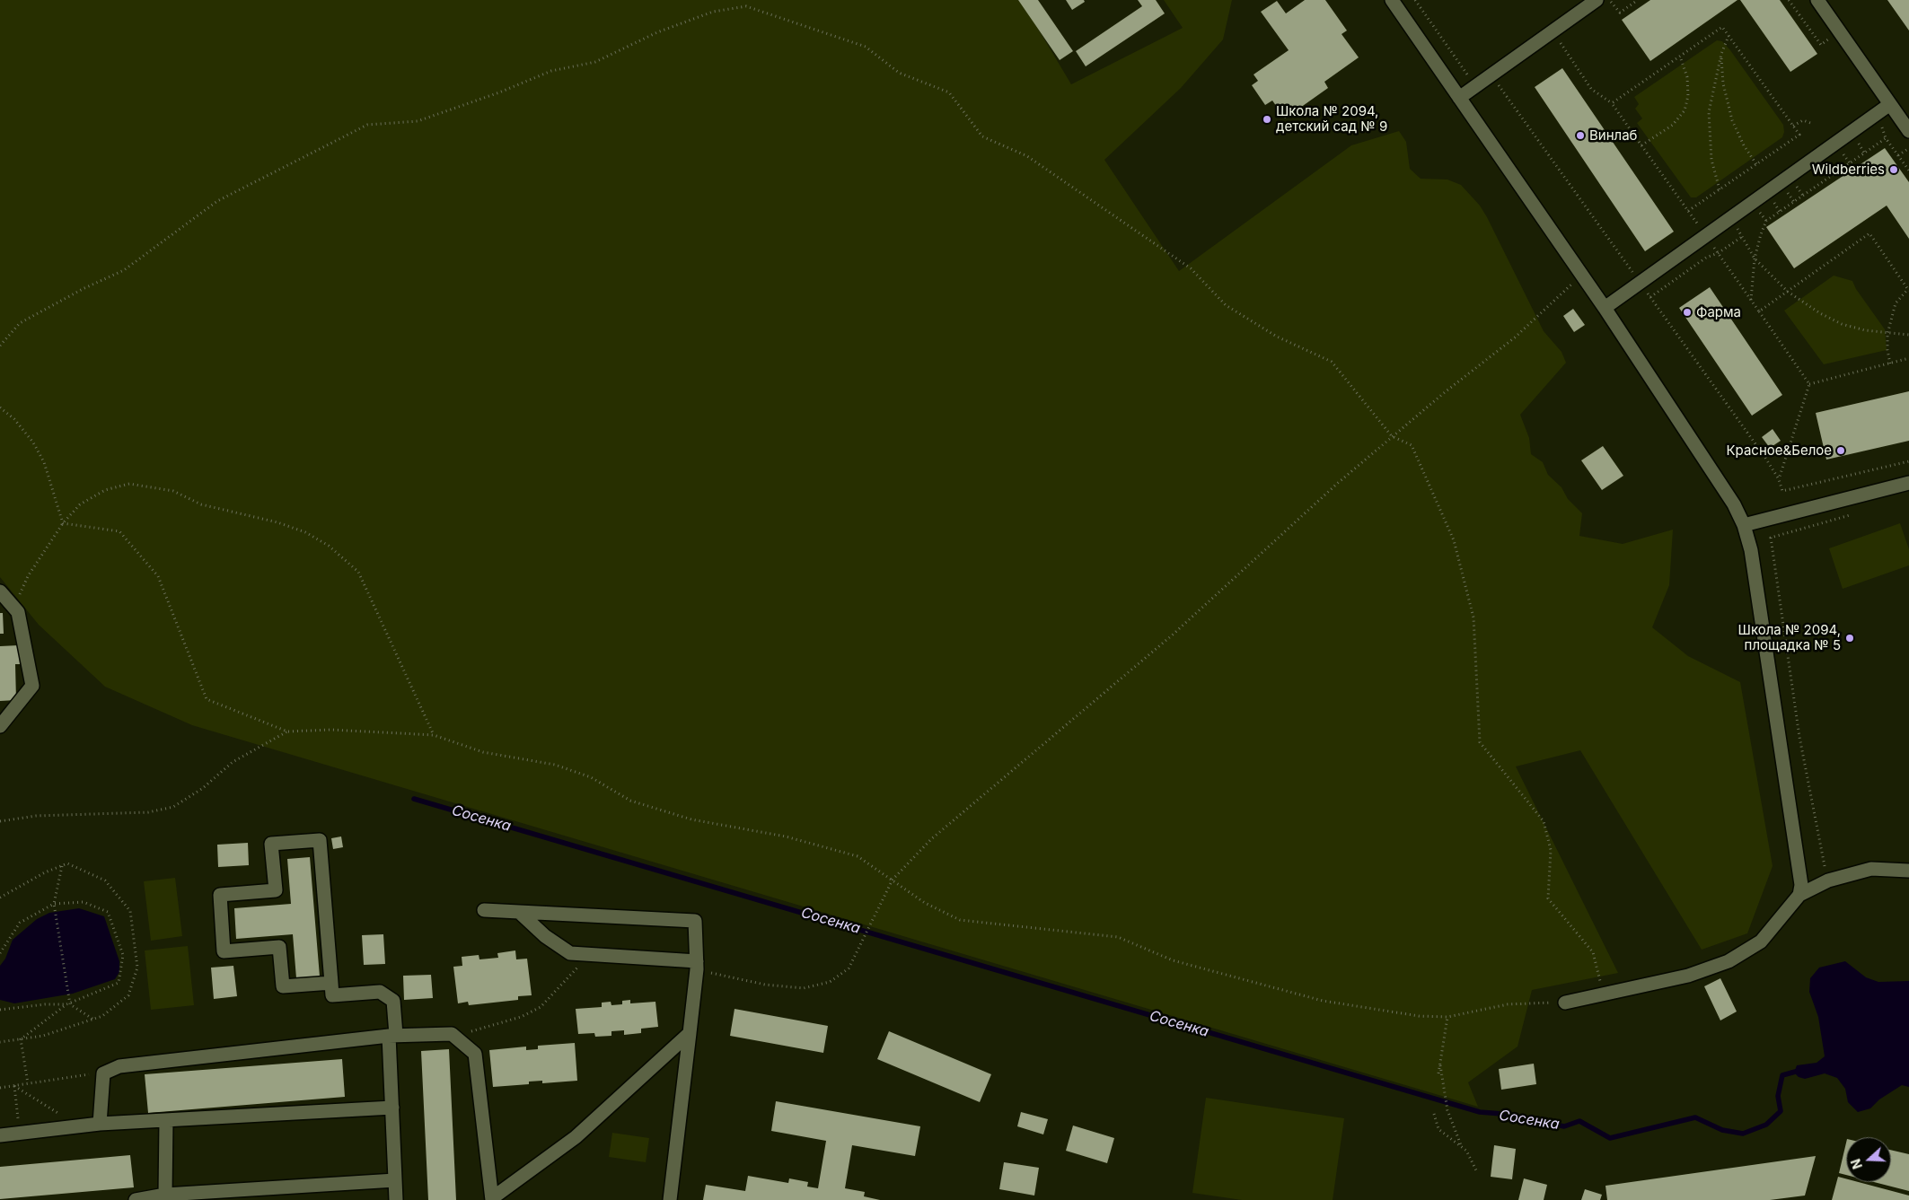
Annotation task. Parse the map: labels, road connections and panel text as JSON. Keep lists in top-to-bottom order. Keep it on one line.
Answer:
{"water":["Сосенка"],"places":["Школа № 2094, детский сад № 9","Винлаб","Wildberries","Фарма","Красное&Белое","Школа № 2094, площадка № 5"],"north":"left"}
